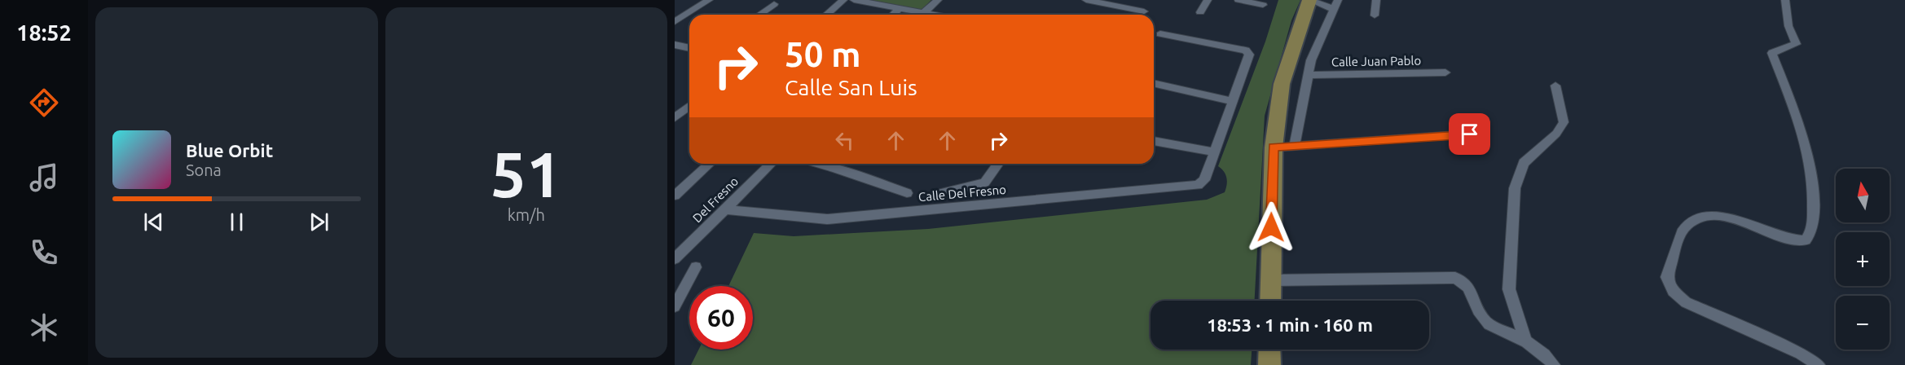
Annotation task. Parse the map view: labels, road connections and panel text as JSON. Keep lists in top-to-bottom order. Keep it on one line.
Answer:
{"streets":{"street":["Calle Juan Pablo","Calle Del Fresno","Del Fresno"]},"crossings":[["Calle Del Fresno","Del Fresno"]],"north":"top","page":{"tabs":"18:52","tile":["51","km/h"],"turn":["50 m","Calle San Luis"],"song":["Blue Orbit","Sona"],"map_buttons":["+","−"],"limit":"60","trip":"18:53 · 1 min · 160 m"}}
